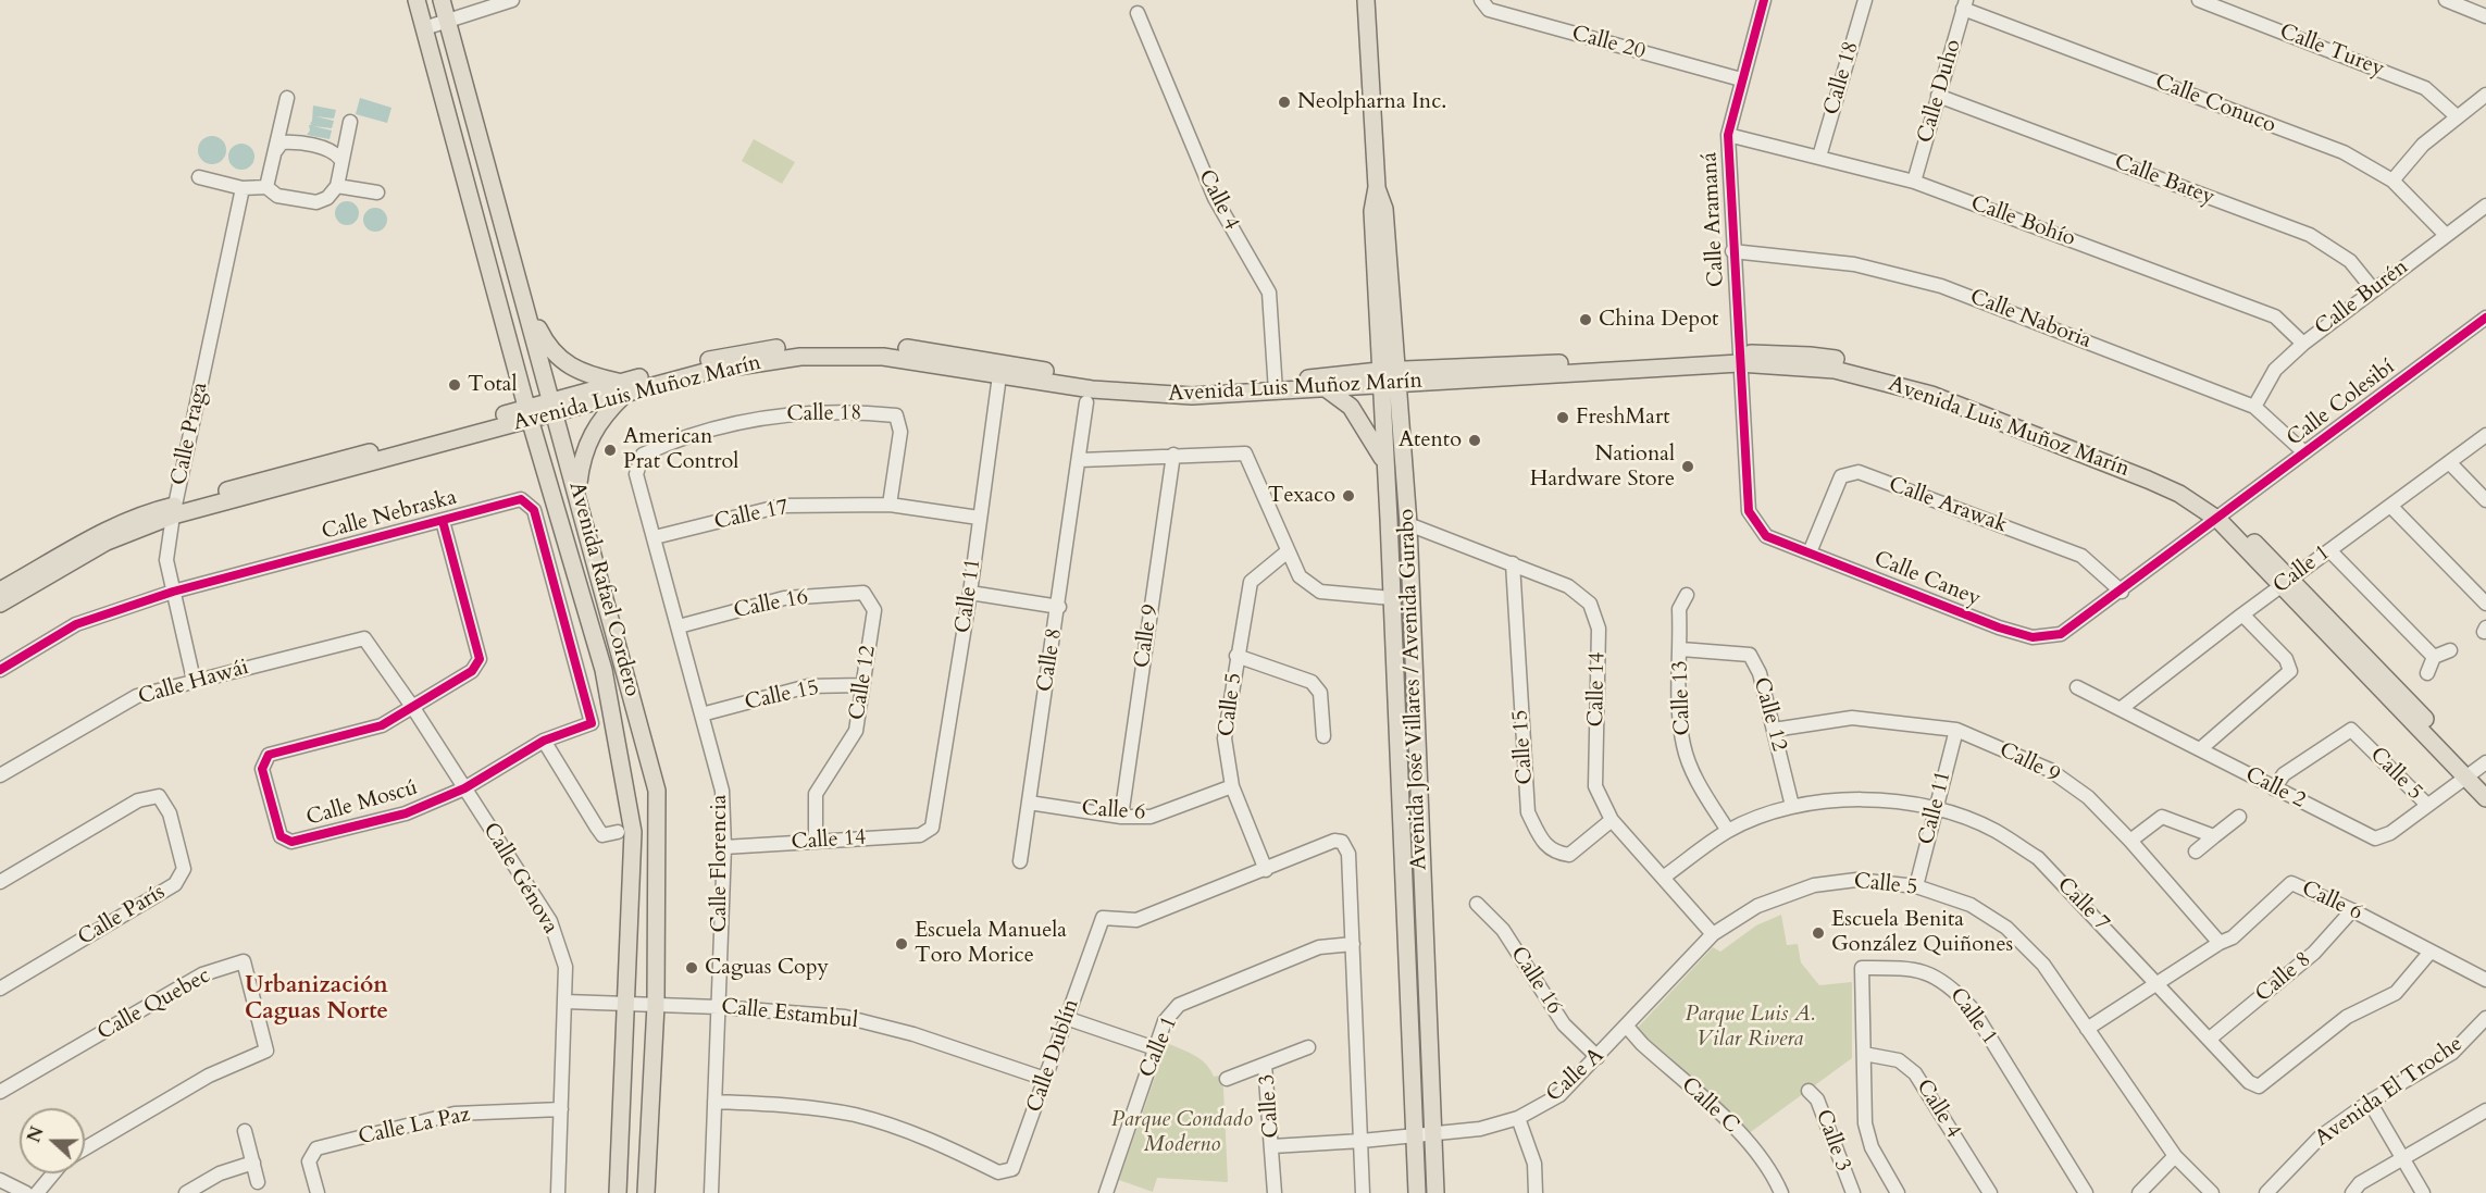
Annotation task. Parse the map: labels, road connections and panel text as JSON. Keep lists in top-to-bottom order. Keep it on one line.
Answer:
{"streets":{"main road":["Avenida Luis Muñoz Marín","Avenida Rafael Cordero","Avenida José Villares / Avenida Gurabo"],"street":["Calle 20","Calle Turey","Calle 18","Calle Duho","Calle Conuco","Calle Batey","Calle 4","Calle Aramaná","Calle Bohío","Calle Burén","Calle Naboria","Calle Colesibí","Calle Praga","Calle Arawak","Calle Nebraska","Calle 17","Calle 1","Calle Caney","Calle 11","Calle 16","Calle 9","Calle 8","Calle Hawái","Calle 12","Calle 14","Calle 15","Calle 13","Calle 5","Calle 2","Calle Moscú","Calle 6","Calle Florencia","Calle Génova","Calle 7","Calle París","Calle Quebec","Calle Estambul","Calle Dublín","Calle A","Avenida El Troche","Calle 3","Calle C","Calle La Paz"]},"crossings":[["Calle 20","Calle Aramaná"],["Calle 18","Calle Bohío"],["Calle 18","Calle 17"],["Calle 18","Calle Florencia"],["Calle Duho","Calle Conuco"],["Calle Duho","Calle Batey"],["Calle Duho","Calle Bohío"],["Calle Conuco","Calle Burén"],["Calle Batey","Calle Burén"],["Calle 4","Avenida Luis Muñoz Marín"],["Calle 4","Calle 1"],["Calle Aramaná","Calle Bohío"],["Calle Aramaná","Calle Naboria"],["Calle Aramaná","Avenida Luis Muñoz Marín"],["Calle Aramaná","Calle Caney"],["Calle Bohío","Calle Burén"],["Calle Burén","Calle Naboria"],["Calle Naboria","Calle Colesibí"],["Avenida Luis Muñoz Marín","Calle Colesibí"],["Avenida Luis Muñoz Marín","Calle Praga"],["Avenida Luis Muñoz Marín","Calle 1"],["Avenida Luis Muñoz Marín","Calle Caney"],["Avenida Luis Muñoz Marín","Avenida Rafael Cordero"],["Avenida Luis Muñoz Marín","Calle 11"],["Avenida Luis Muñoz Marín","Avenida José Villares / Avenida Gurabo"],["Avenida Luis Muñoz Marín","Calle 2"],["Calle Colesibí","Calle Caney"],["Calle Praga","Calle Nebraska"],["Calle Praga","Calle Hawái"],["Calle Arawak","Calle Caney"],["Calle Nebraska","Calle Moscú"],["Calle 17","Calle 11"],["Calle 17","Calle Florencia"],["Calle 1","Calle 2"],["Calle 1","Calle Dublín"],["Avenida Rafael Cordero","Calle Estambul"],["Calle 11","Calle 9"],["Calle 11","Calle 14"],["Calle 11","Calle 5"],["Calle 11","Calle 7"],["Calle 16","Calle 12"],["Calle 16","Calle Florencia"],["Calle 16","Calle A"],["Calle 9","Calle 12"],["Calle 9","Calle 6"],["Calle 8","Calle 6"],["Calle 8","Calle 7"],["Calle Hawái","Calle Génova"],["Calle 12","Calle 14"],["Calle 12","Calle 15"],["Calle 12","Calle 13"],["Calle 12","Calle 7"],["Avenida José Villares / Avenida Gurabo","Calle 14"],["Avenida José Villares / Avenida Gurabo","Calle A"],["Calle 14","Calle 15"],["Calle 14","Calle 5"],["Calle 14","Calle Florencia"],["Calle 14","Calle 7"],["Calle 15","Calle Florencia"],["Calle 13","Calle 7"],["Calle 5","Calle 2"],["Calle 5","Calle 6"],["Calle 5","Calle Dublín"],["Calle 5","Calle A"],["Calle 5","Calle C"],["Calle Moscú","Calle Génova"],["Calle 6","Calle 7"],["Calle Florencia","Calle Estambul"],["Calle Florencia","Calle Dublín"],["Calle Génova","Calle Estambul"],["Calle Génova","Calle La Paz"],["Calle Estambul","Calle Dublín"],["Calle A","Calle C"]],"districts":["Urbanización Caguas Norte"],"parks":["Parque Luis A. Vilar Rivera","Parque Condado Moderno"],"places":["Neolpharna Inc.","China Depot","Total","FreshMart","Atento","American Prat Control","National Hardware Store","Texaco","Escuela Benita González Quiñones","Escuela Manuela Toro Morice","Caguas Copy"],"north":"left"}
